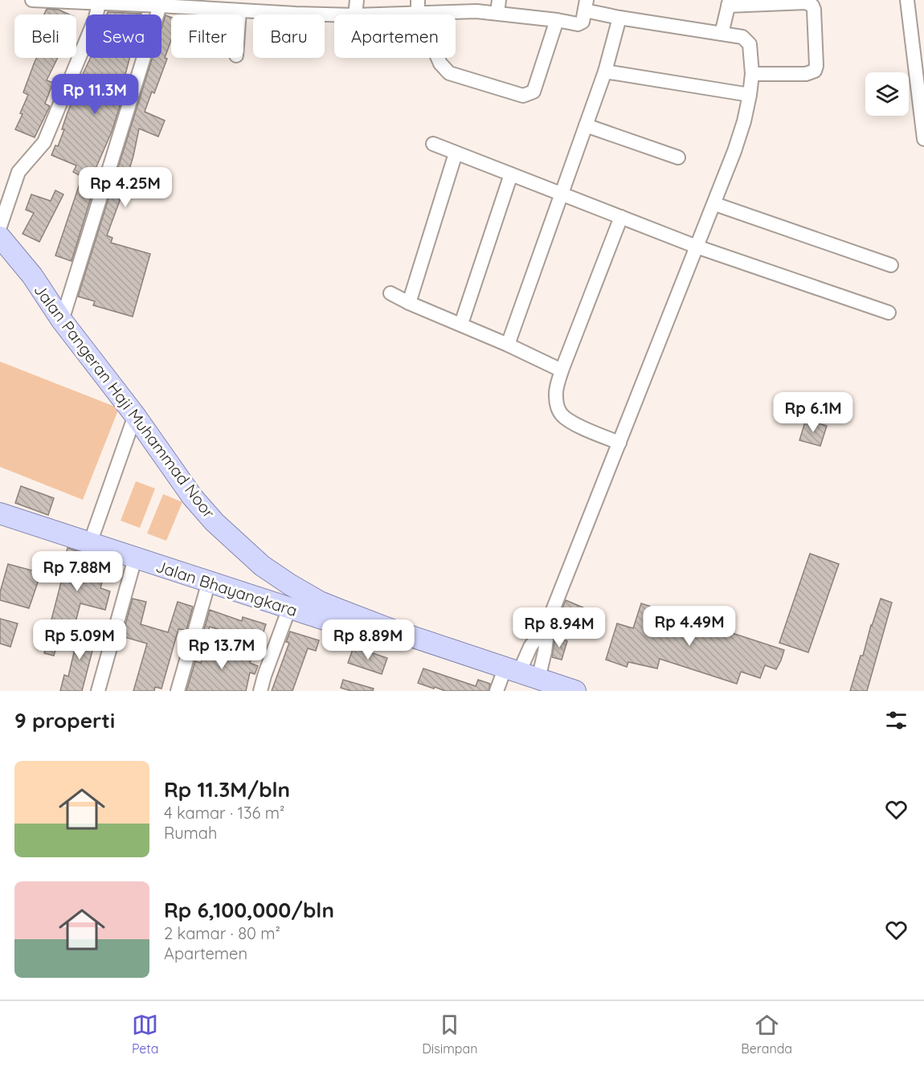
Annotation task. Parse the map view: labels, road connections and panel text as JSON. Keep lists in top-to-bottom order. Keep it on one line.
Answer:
{"streets":{"main road":["Jalan Pangeran Haji Muhammad Noor","Jalan Bhayangkara"]},"crossings":[["Jalan Pangeran Haji Muhammad Noor","Jalan Bhayangkara"]],"page":{"chip":["Beli","Sewa","Filter","Baru","Apartemen"],"price":["Rp 11.3M","Rp 4.25M","Rp 6.1M","Rp 7.88M","Rp 4.49M","Rp 8.94M","Rp 5.09M","Rp 8.89M","Rp 13.7M"],"heading":"9 properti","list":[{"name":"Rp 11.3M/bln","note":"4 kamar · 136 m² · Rumah"},{"name":"Rp 6,100,000/bln","note":"2 kamar · 80 m² · Apartemen"}],"tabs":["Peta","Disimpan","Beranda"]}}
